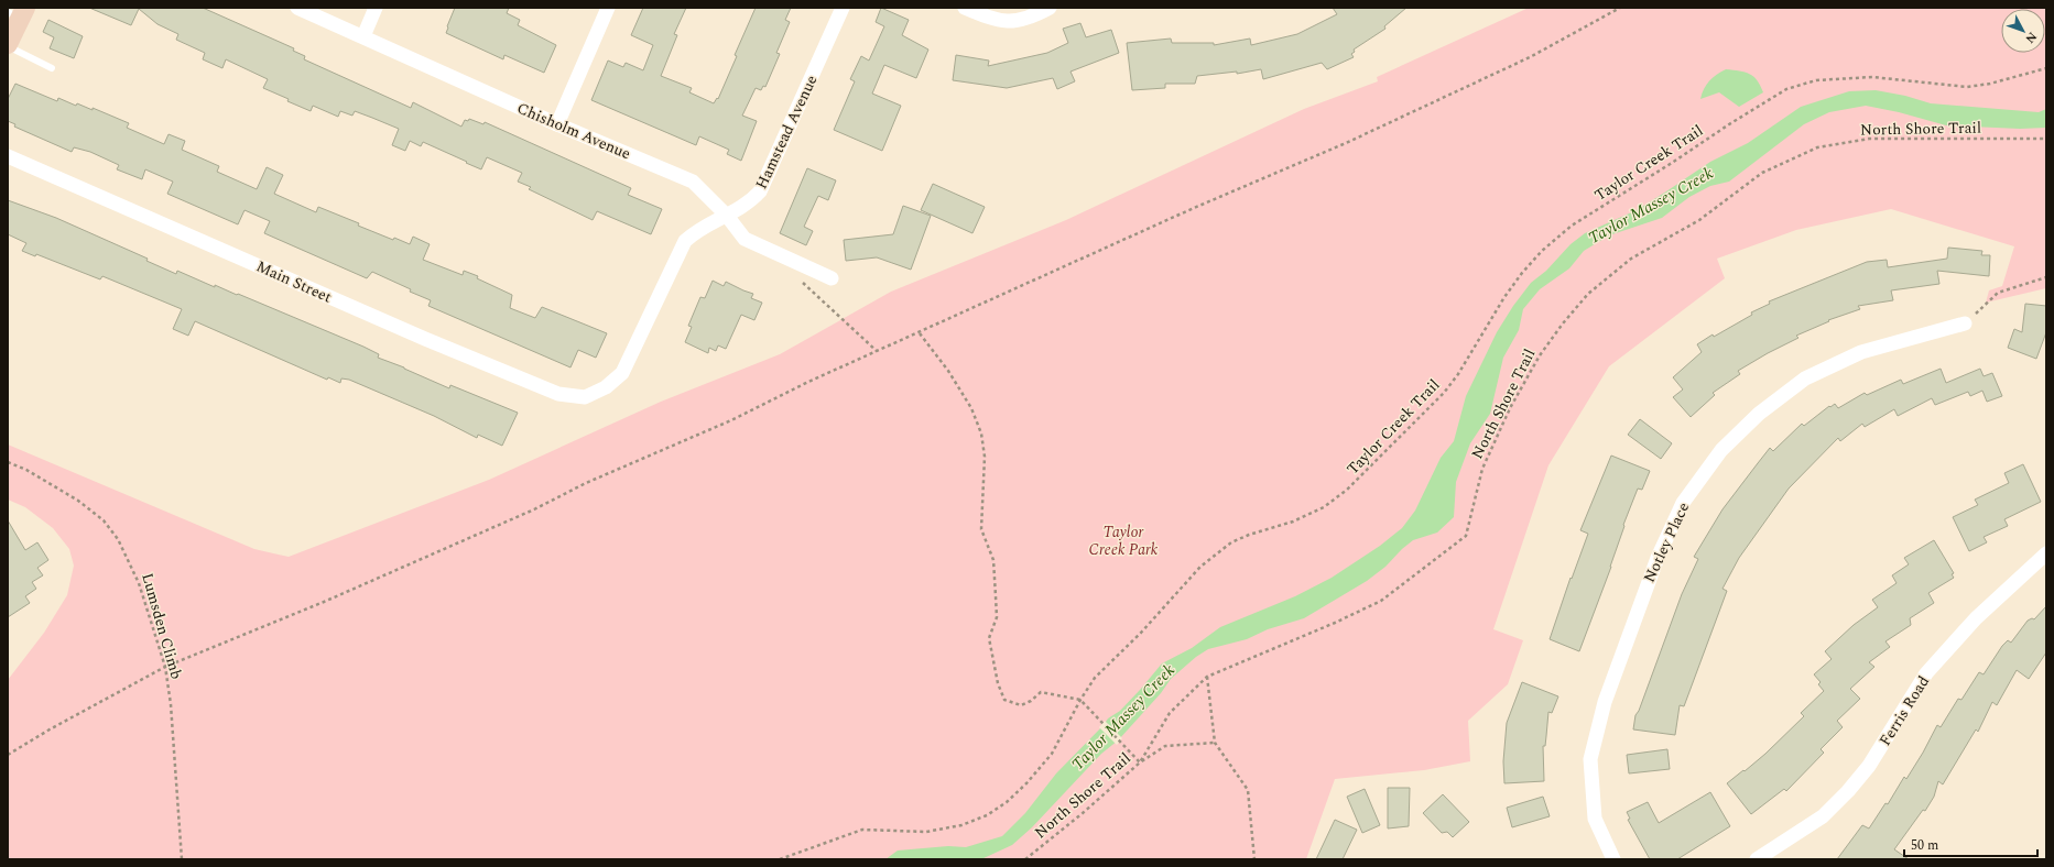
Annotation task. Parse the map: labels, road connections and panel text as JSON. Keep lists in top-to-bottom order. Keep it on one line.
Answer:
{"streets":{"street":["Chisholm Avenue","Hamstead Avenue","Main Street","Notley Place","Ferris Road"],"path":["North Shore Trail","Taylor Creek Trail","Lumsden Climb"]},"crossings":[["Chisholm Avenue","Hamstead Avenue"],["Hamstead Avenue","Main Street"]],"water":["Taylor Massey Creek"],"parks":["Taylor Creek Park"],"scale_bar":"50 m","north":"bottom right"}
